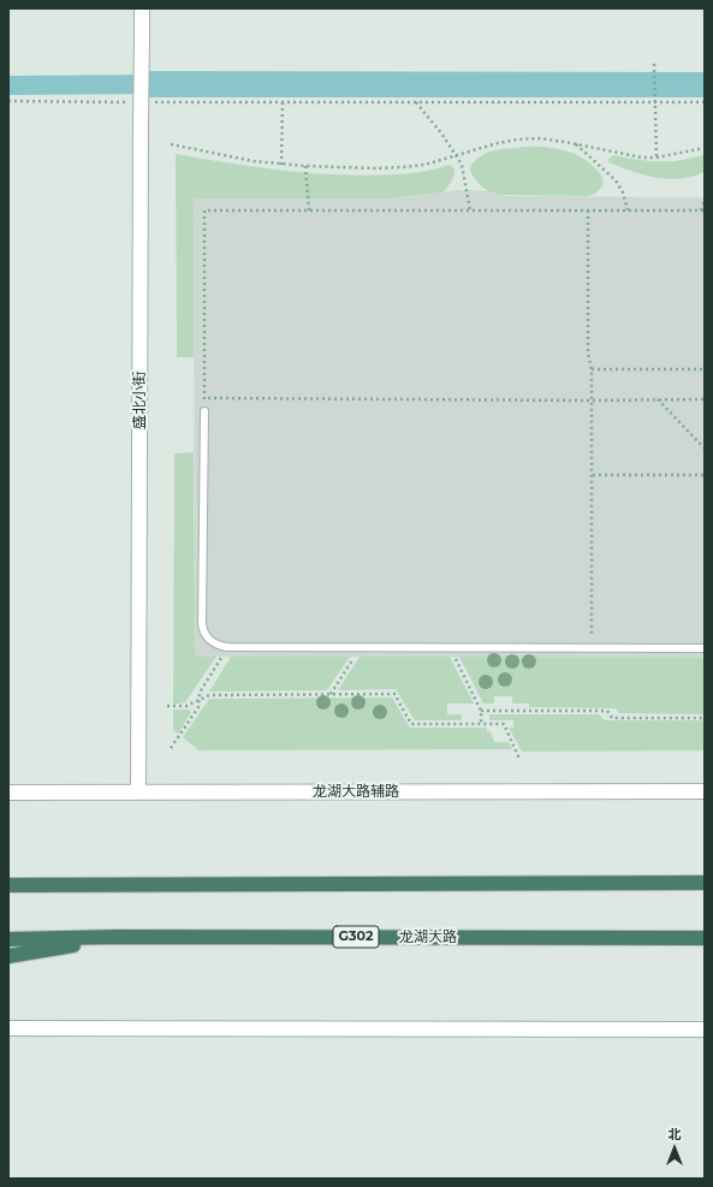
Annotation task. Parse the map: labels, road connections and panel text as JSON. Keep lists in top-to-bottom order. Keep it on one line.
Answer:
{"streets":{"highway":["G302","龙湖大路"],"main road":["盛北小街","龙湖大路辅路"]},"crossings":[["盛北小街","龙湖大路辅路"]],"north":"top"}
